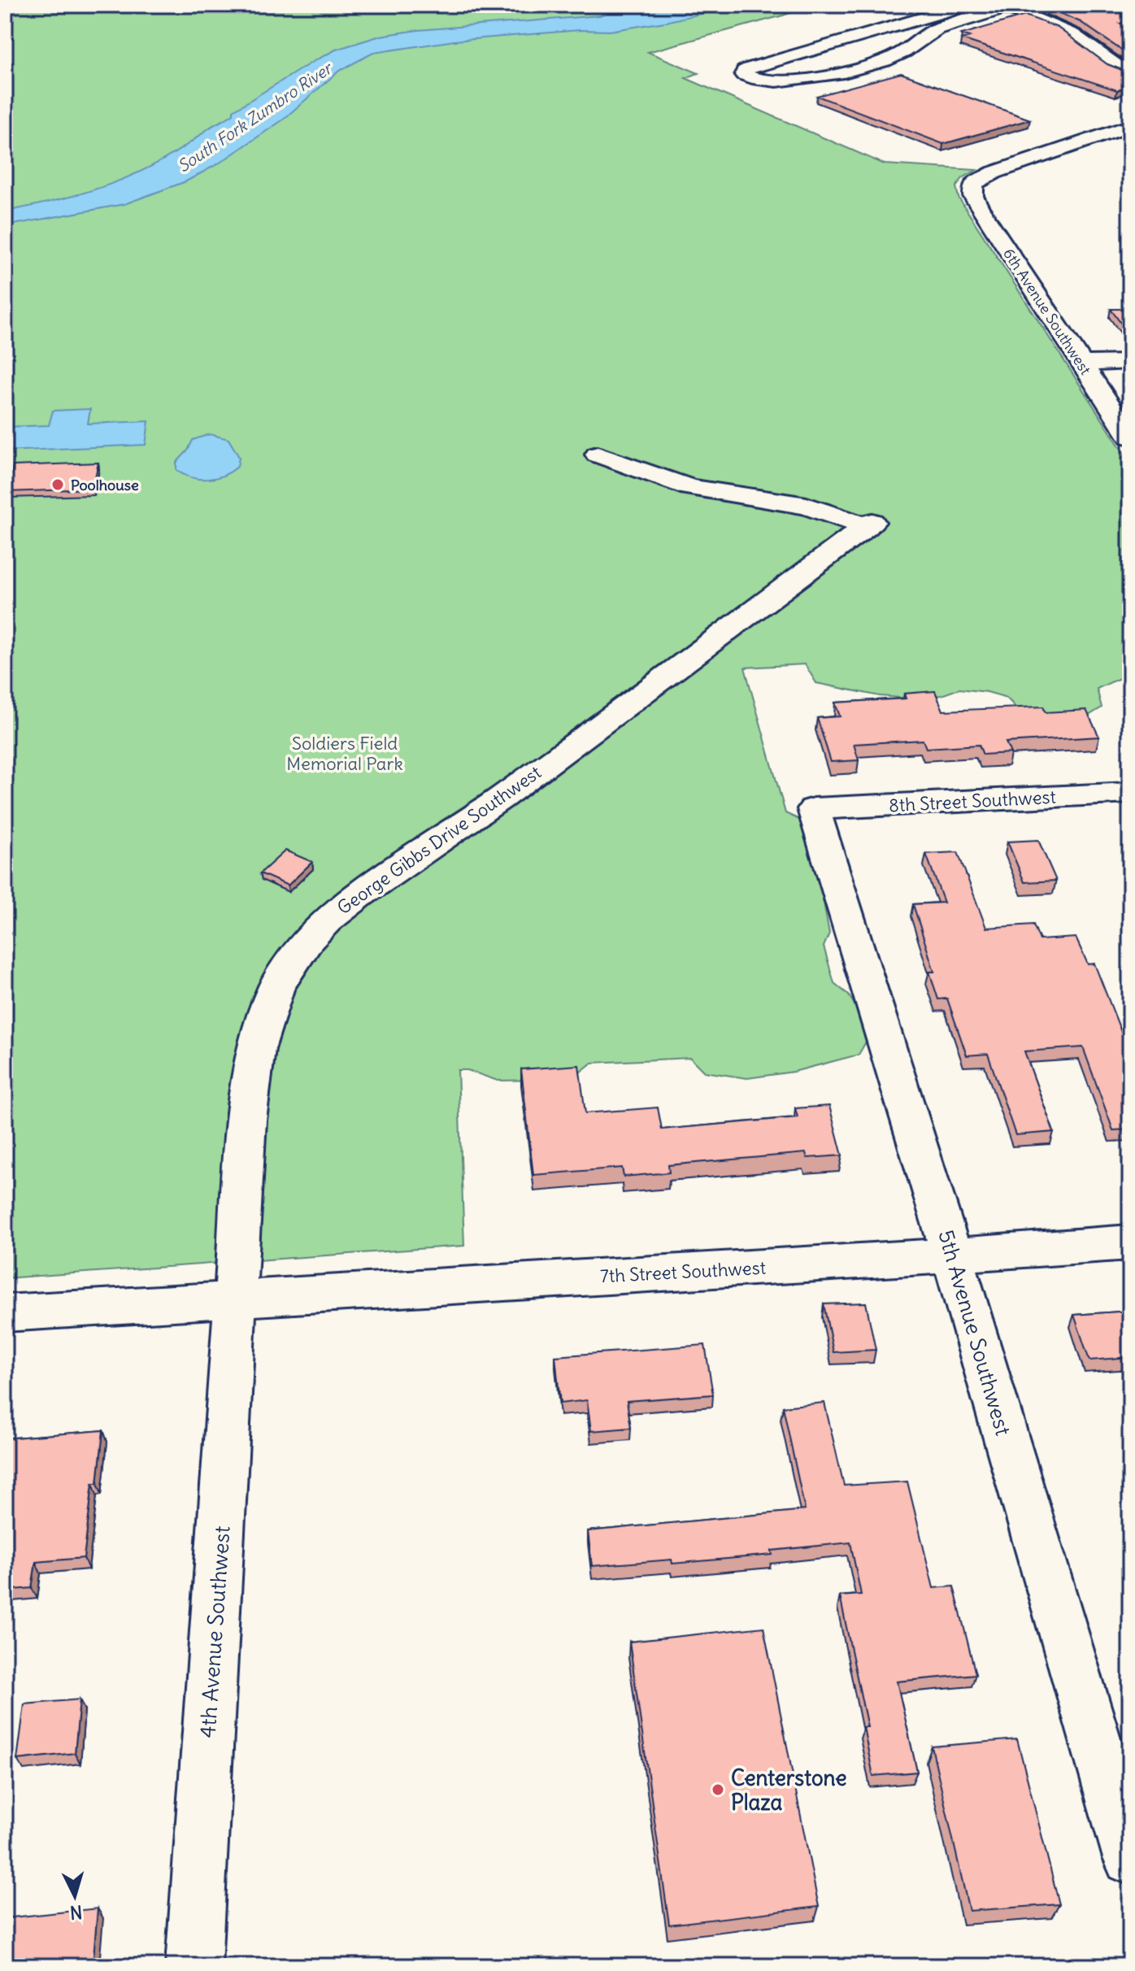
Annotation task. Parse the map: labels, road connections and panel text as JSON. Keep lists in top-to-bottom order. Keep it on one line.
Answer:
{"streets":{"street":["6th Avenue Southwest","8th Street Southwest","George Gibbs Drive Southwest","7th Street Southwest","5th Avenue Southwest","4th Avenue Southwest"]},"crossings":[["8th Street Southwest","5th Avenue Southwest"],["George Gibbs Drive Southwest","7th Street Southwest"],["George Gibbs Drive Southwest","4th Avenue Southwest"],["7th Street Southwest","5th Avenue Southwest"],["7th Street Southwest","4th Avenue Southwest"]],"water":["South Fork Zumbro River"],"parks":["Soldiers Field Memorial Park"],"places":["Poolhouse","Centerstone Plaza"],"north":"bottom"}
